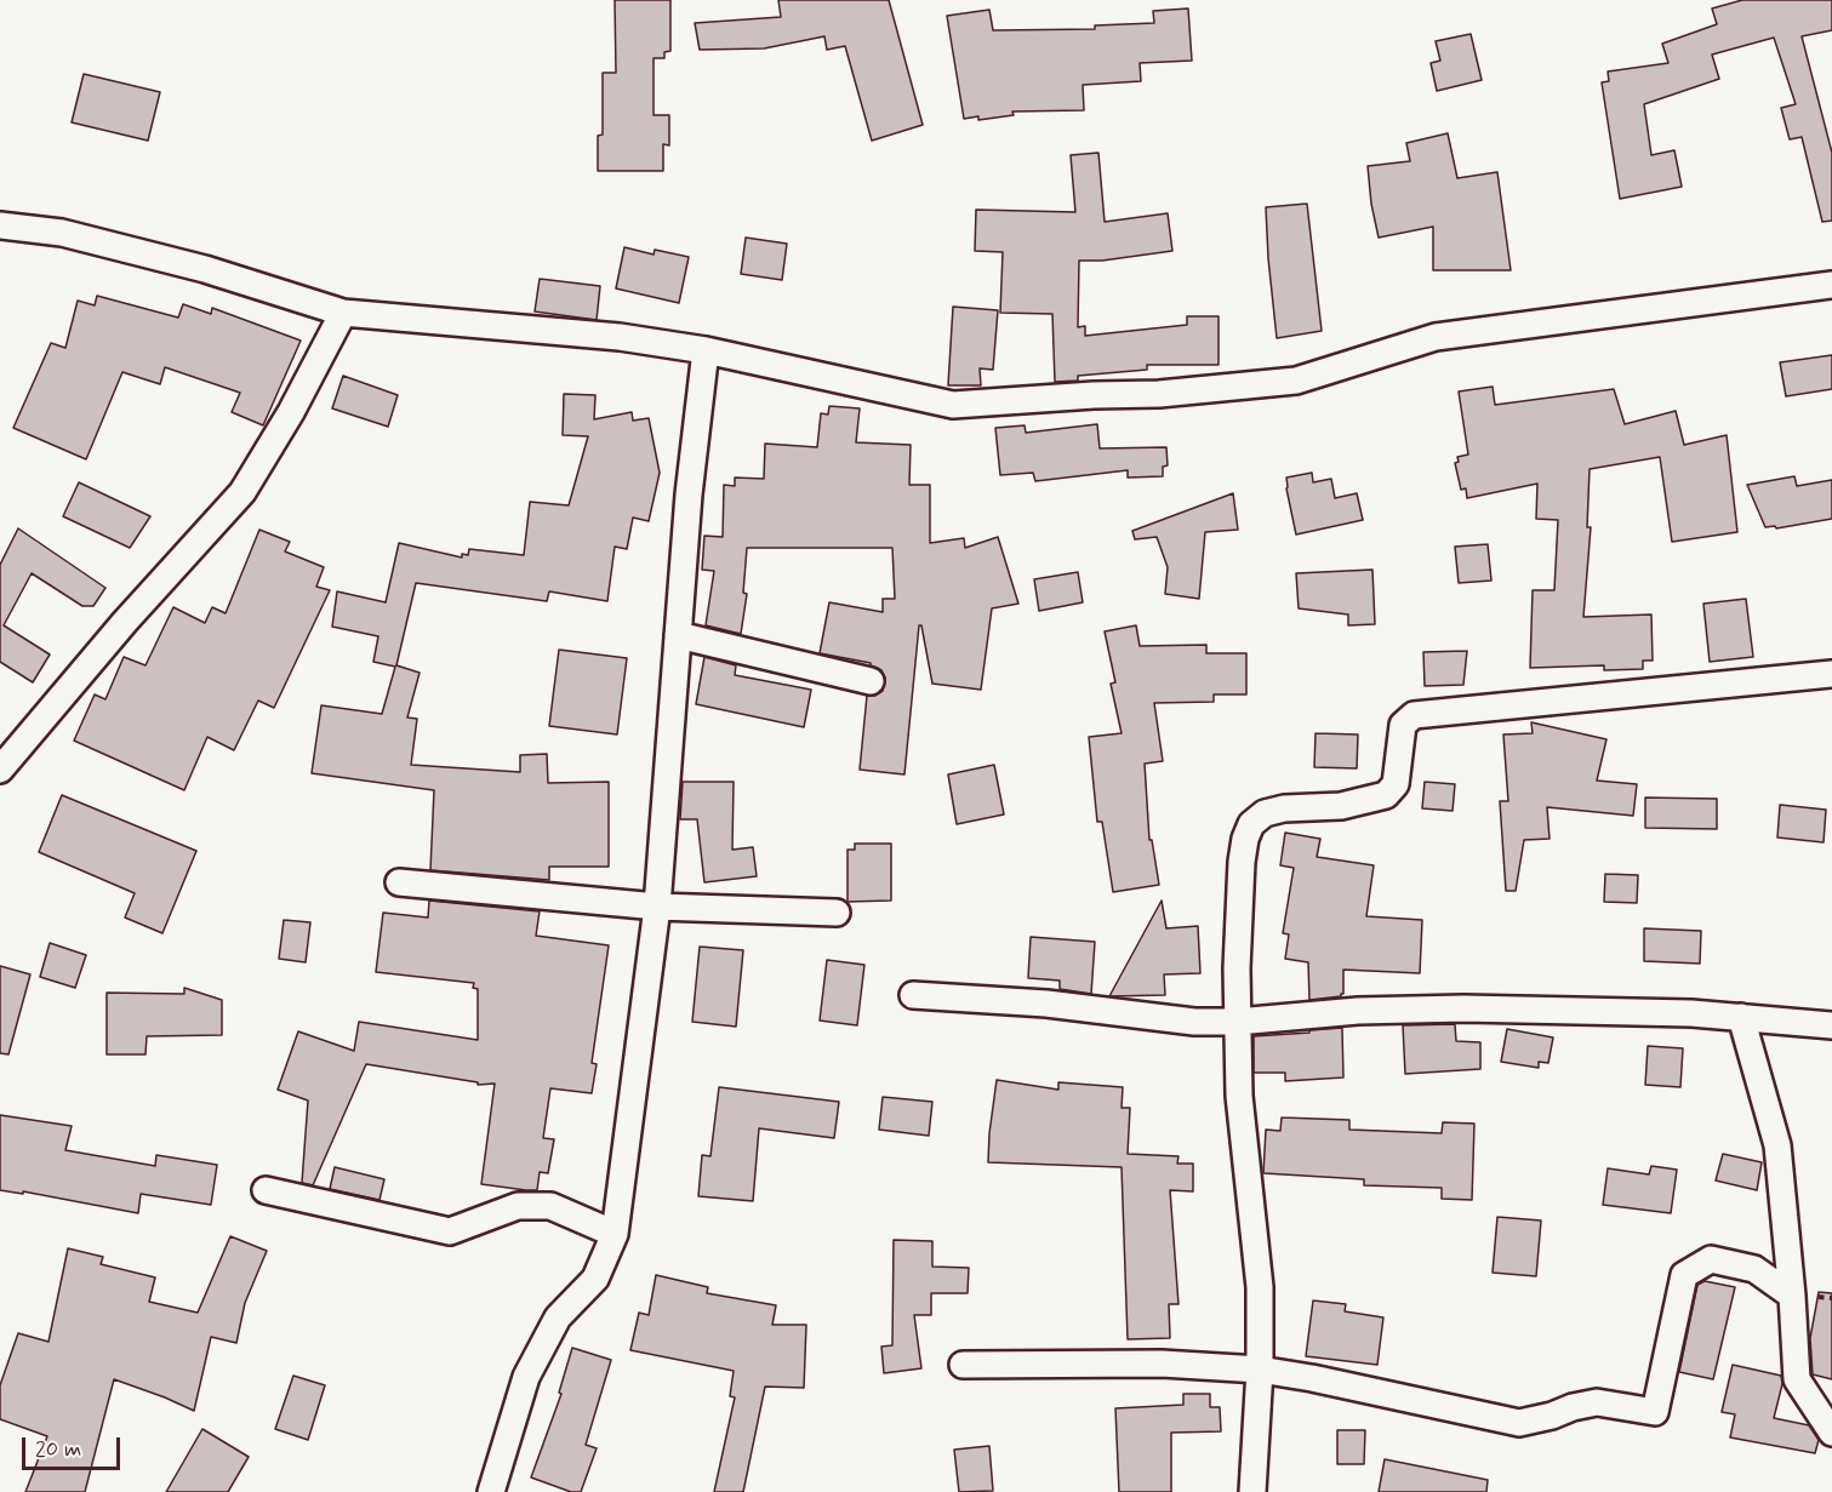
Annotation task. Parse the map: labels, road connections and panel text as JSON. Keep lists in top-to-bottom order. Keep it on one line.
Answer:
{"scale_bar":"20 m"}
